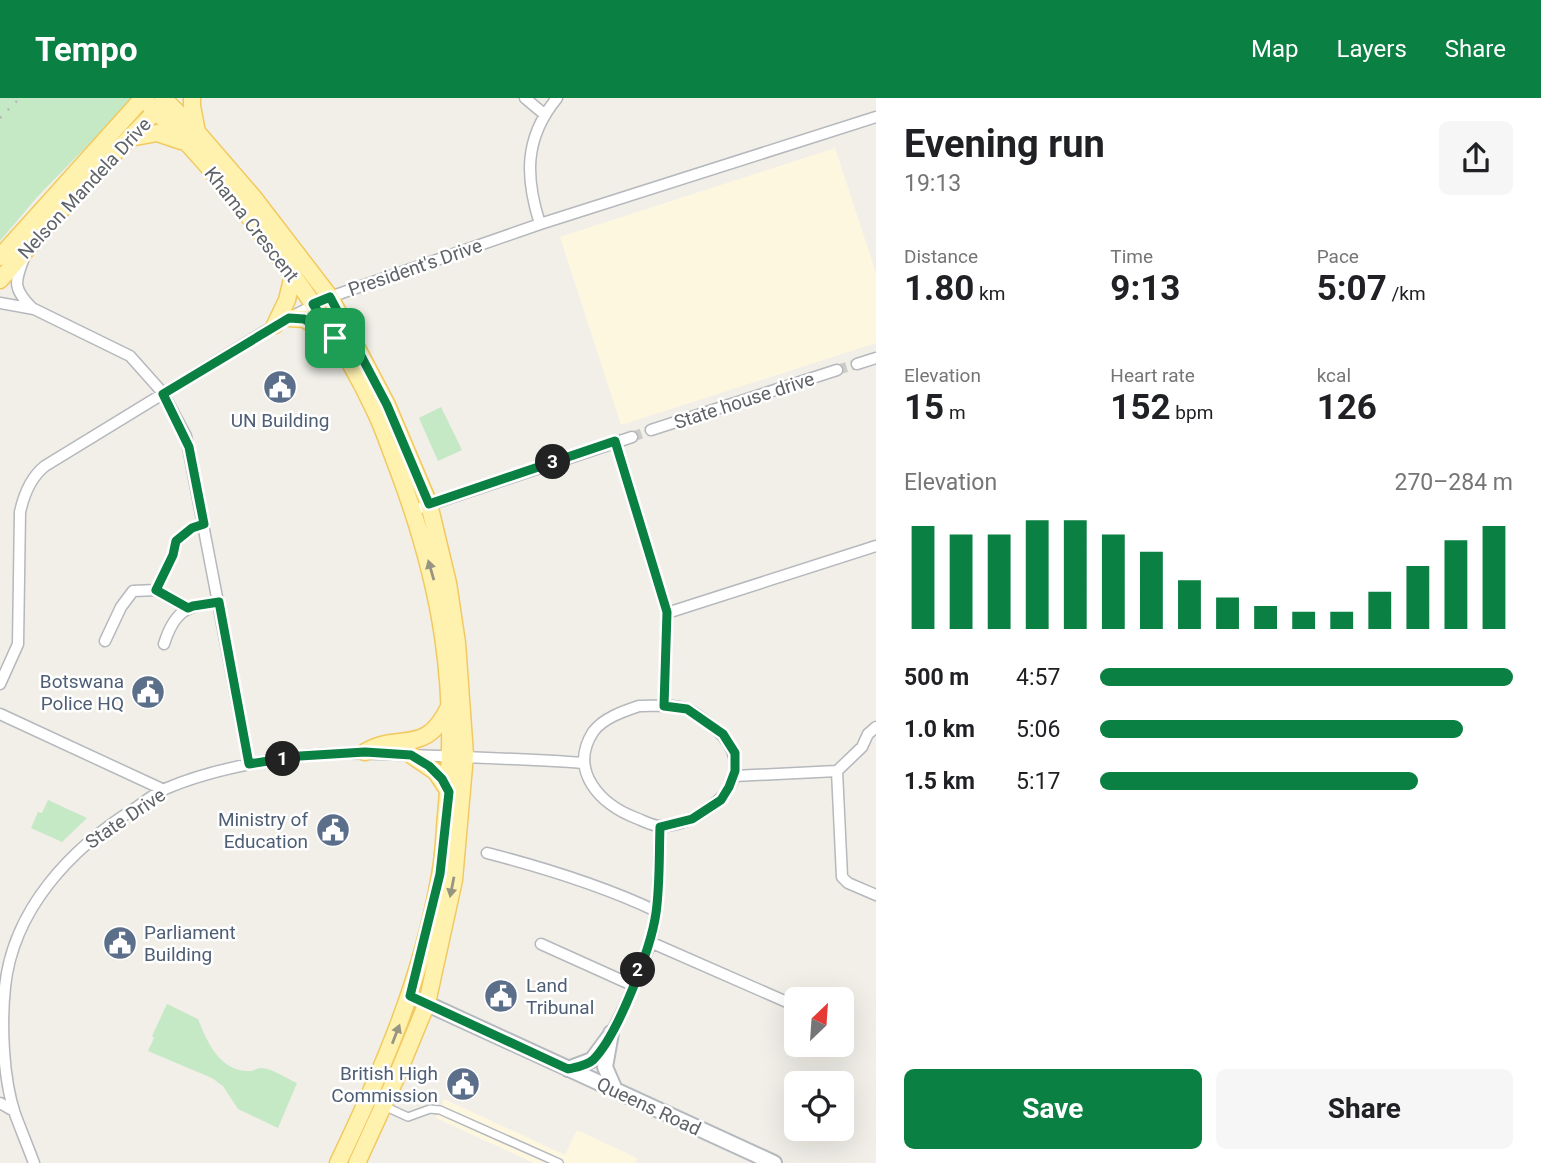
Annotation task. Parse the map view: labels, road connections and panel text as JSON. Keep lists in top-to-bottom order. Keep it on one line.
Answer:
{"streets":{"main road":["Nelson Mandela Drive","Khama Crescent","Queens Road"],"street":["President's Drive","State house drive","State Drive"]},"crossings":[["Nelson Mandela Drive","Khama Crescent"],["Khama Crescent","President's Drive"],["Khama Crescent","State Drive"],["Khama Crescent","Queens Road"]],"places":{"public building":["UN Building","Botswana Police HQ","Ministry of Education","Parliament Building","Land Tribunal","British High Commission"]},"north":"top right","page":{"header":"Tempo","nav":["Map","Layers","Share"],"heading":["Evening run","19:13"],"stats":[["Distance","1.80 km"],["Time","9:13"],["Pace","5:07 /km"],["Elevation","15 m"],["Heart rate","152 bpm"],["kcal","126"]],"pins":["3","1","2"],"chart":["Elevation","270–284 m"],"list":[{"name":"500 m","note":"4:57"},{"name":"1.0 km","note":"5:06"},{"name":"1.5 km","note":"5:17"}],"buttons":["Save","Share"]}}
